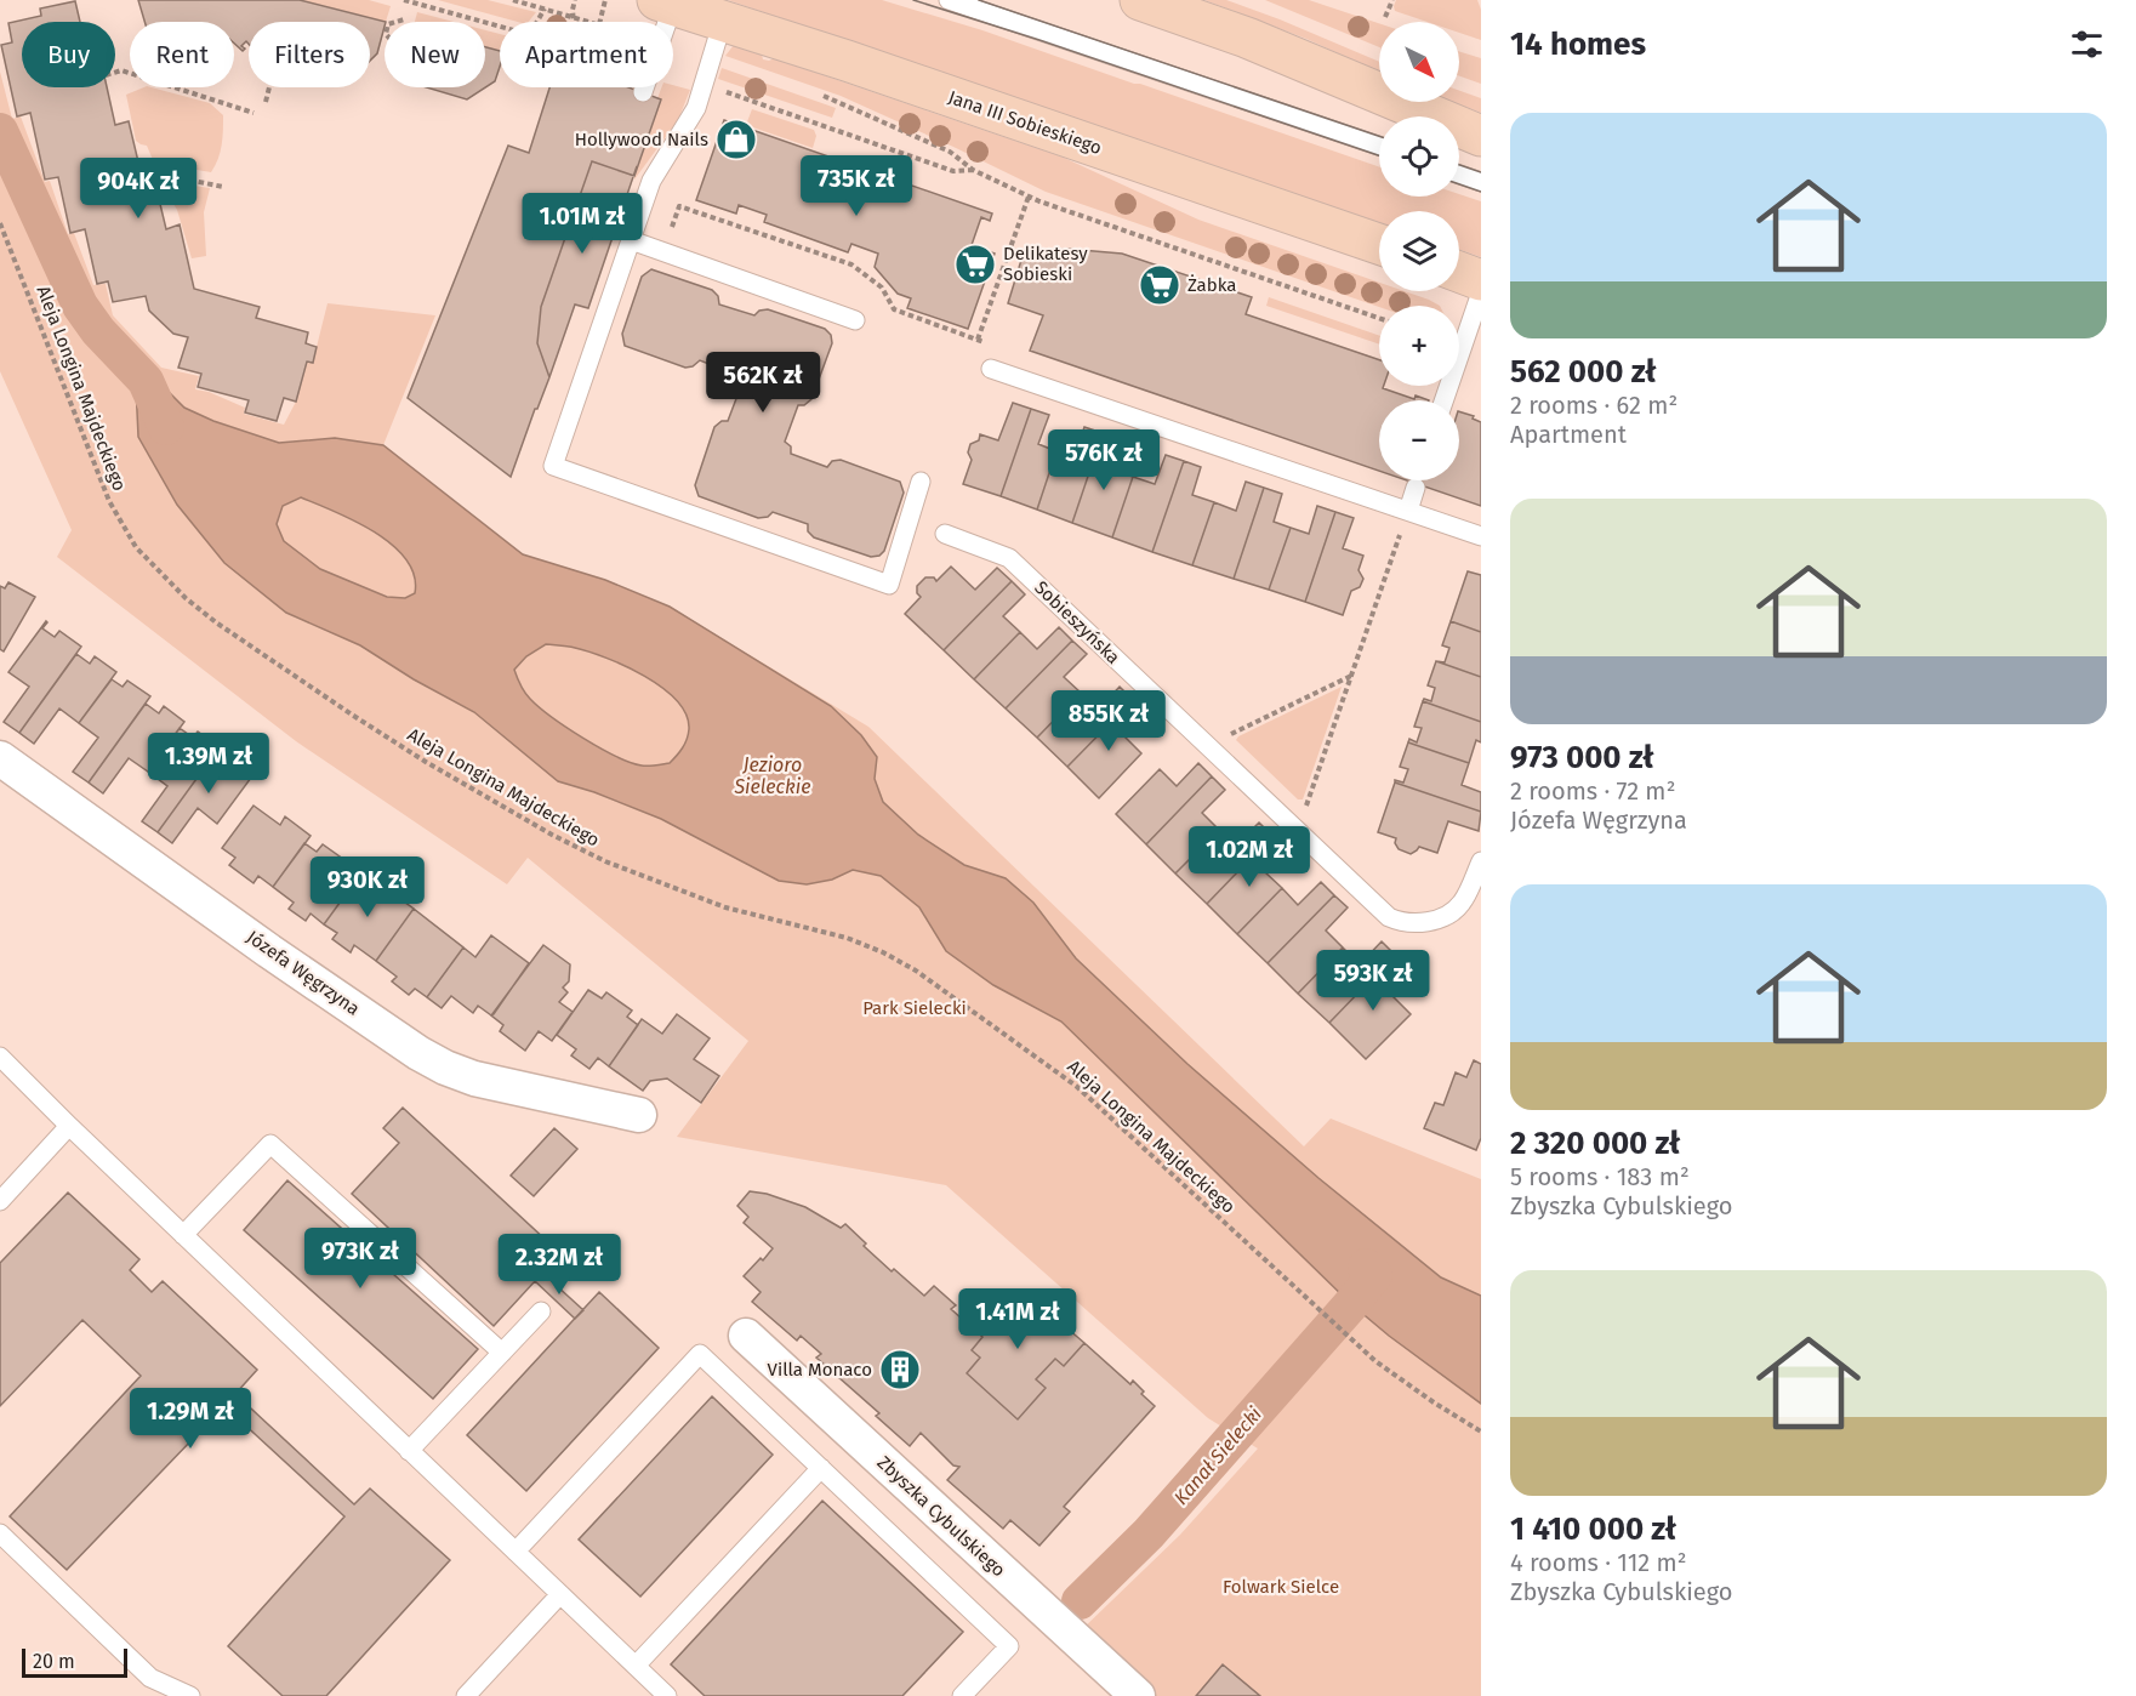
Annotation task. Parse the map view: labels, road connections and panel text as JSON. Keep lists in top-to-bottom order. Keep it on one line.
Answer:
{"streets":{"main road":["Jana III Sobieskiego"],"street":["Józefa Węgrzyna","Zbyszka Cybulskiego"],"lane":["Sobieszyńska"],"path":["Aleja Longina Majdeckiego"]},"water":["Jezioro Sieleckie","Kanał Sielecki"],"parks":["Park Sielecki","Folwark Sielce"],"places":{"shop":["Hollywood Nails"],"supermarket":["Delikatesy Sobieski","Żabka"],"building":["Villa Monaco"]},"scale_bar":"20 m","north":"bottom right","page":{"heading":"14 homes","map_buttons":["+","−"],"chip":["Buy","Rent","Filters","New","Apartment"],"list":[{"name":"562 000 zł","note":"2 rooms · 62 m² · Apartment"},{"name":"973 000 zł","note":"2 rooms · 72 m² · Józefa Węgrzyna"},{"name":"2 320 000 zł","note":"5 rooms · 183 m² · Zbyszka Cybulskiego"},{"name":"1 410 000 zł","note":"4 rooms · 112 m² · Zbyszka Cybulskiego"}],"price":["735K zł","904K zł","1.01M zł","562K zł","576K zł","855K zł","1.39M zł","1.02M zł","930K zł","593K zł","973K zł","2.32M zł","1.41M zł","1.29M zł"],"scale":"20 m"}}
